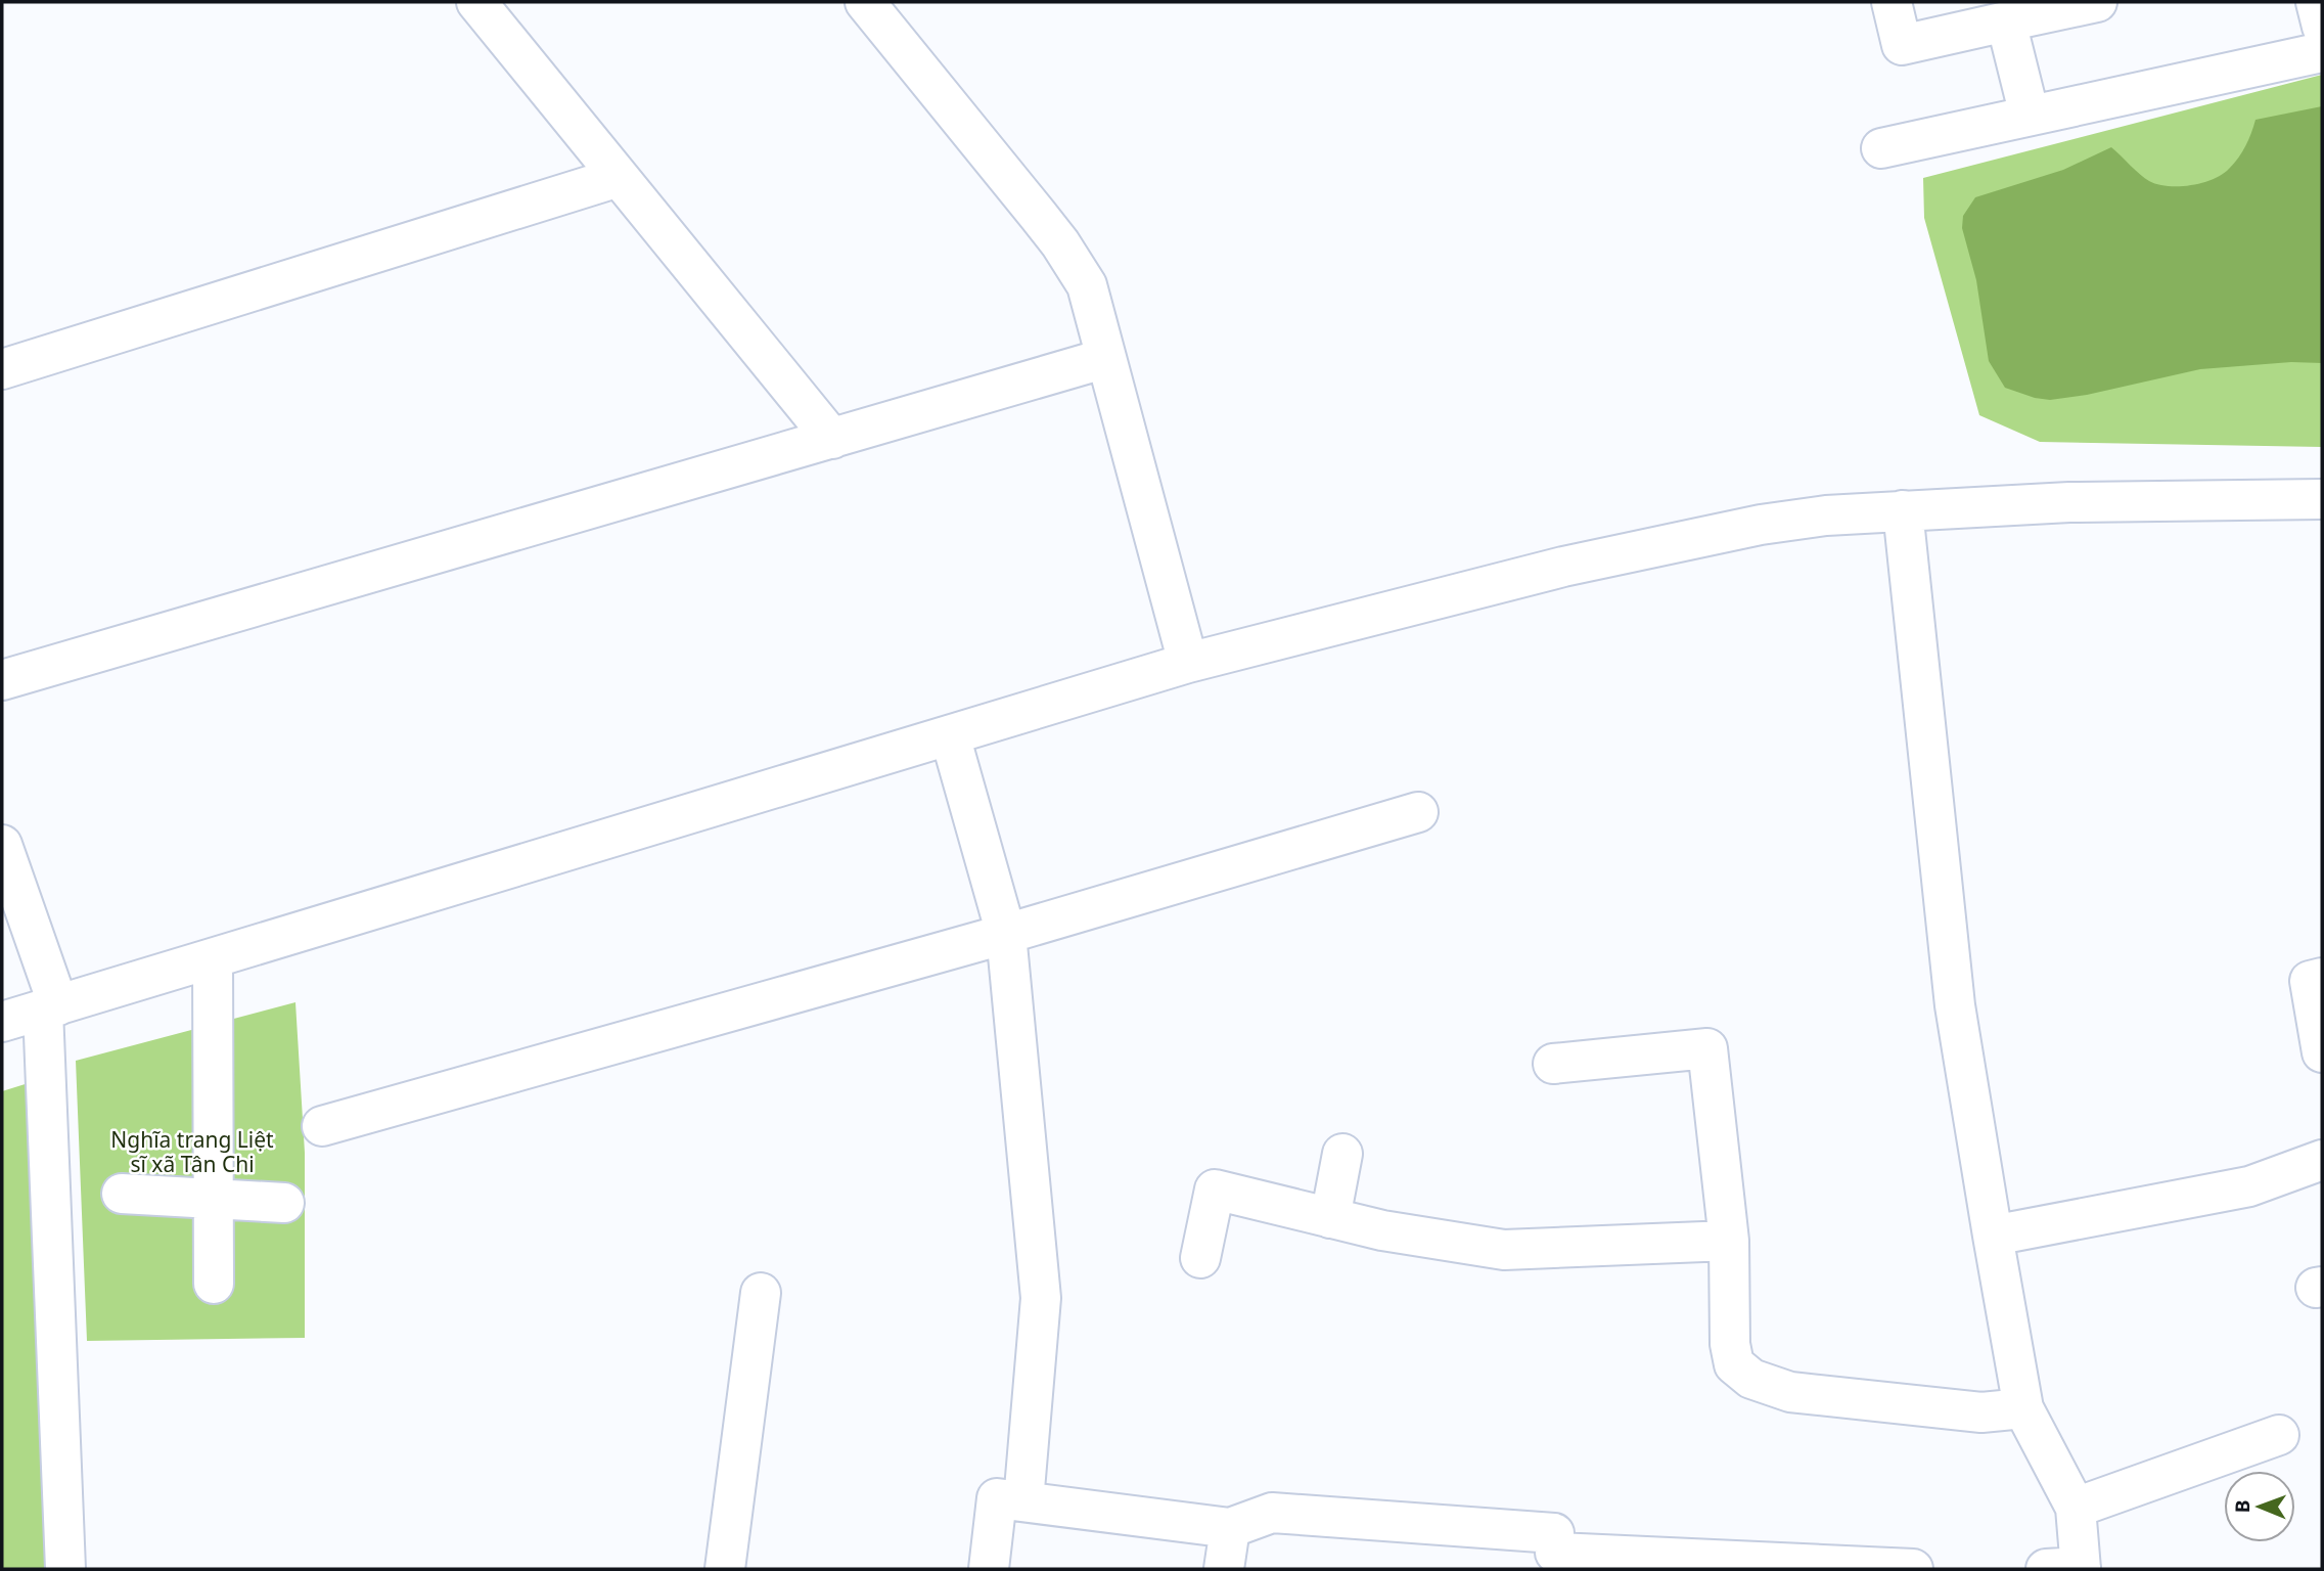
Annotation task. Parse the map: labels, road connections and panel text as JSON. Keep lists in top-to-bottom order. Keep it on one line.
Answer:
{"parks":["Nghĩa trang Liệt sĩ xã Tân Chi"],"north":"left"}
